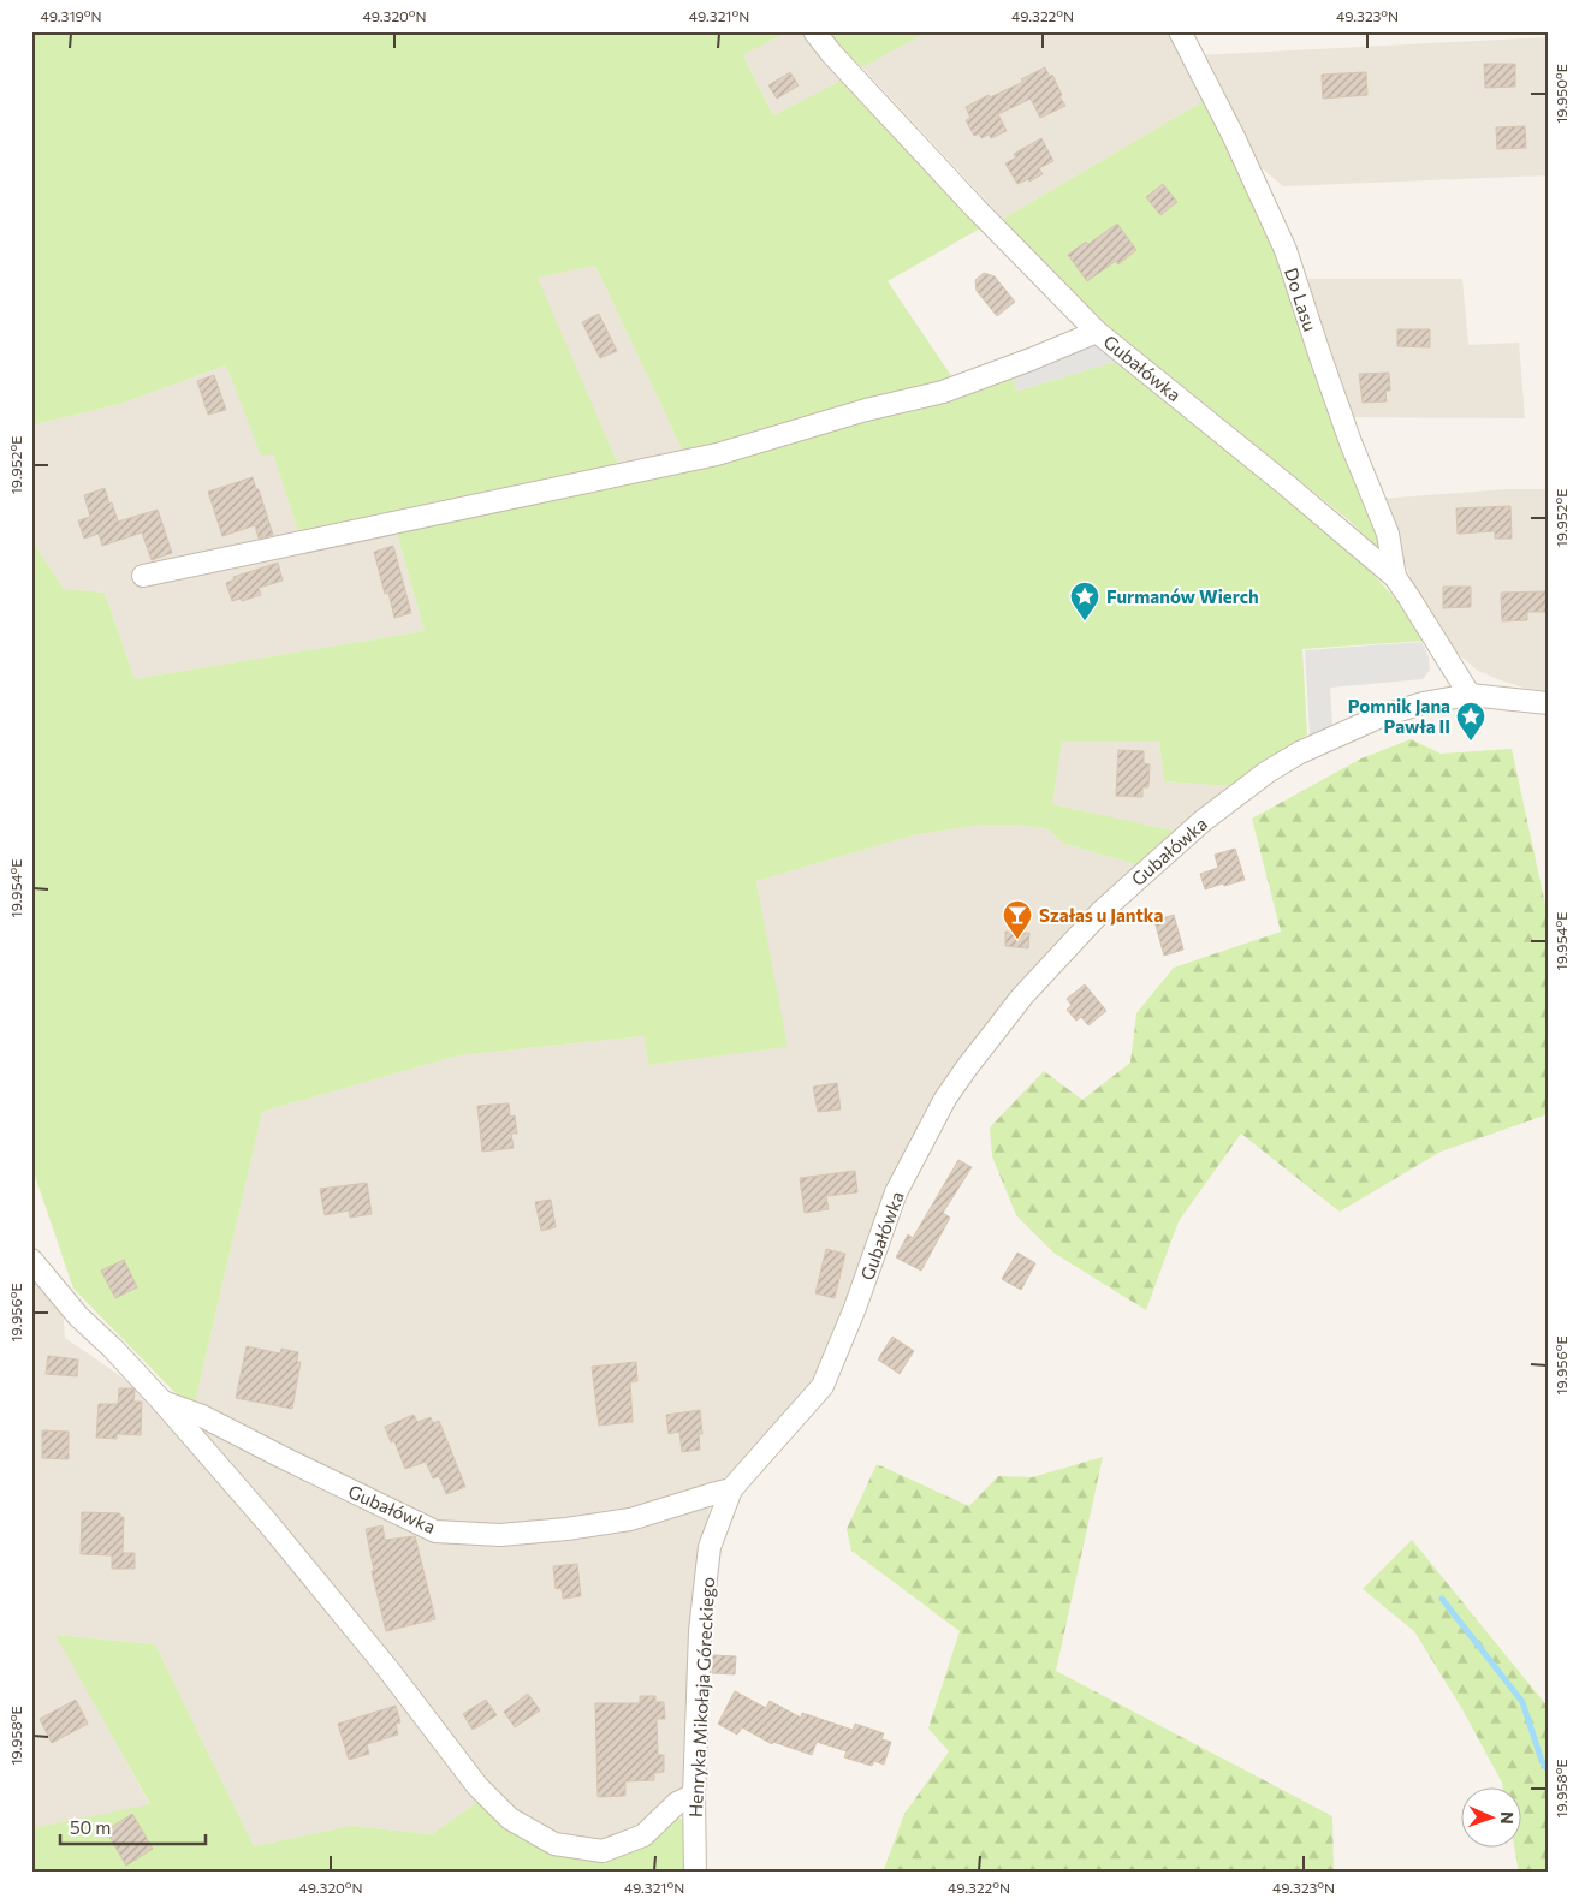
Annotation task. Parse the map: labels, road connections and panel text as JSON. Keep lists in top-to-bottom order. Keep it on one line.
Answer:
{"streets":{"street":["Do Lasu","Gubałówka","Henryka Mikołaja Góreckiego"]},"crossings":[["Do Lasu","Gubałówka"],["Gubałówka","Henryka Mikołaja Góreckiego"]],"places":{"place":["Furmanów Wierch","Pomnik Jana Pawła II"],"bar":["Szałas u Jantka"]},"scale_bar":"50 m","north":"right","coordinates":["49.319°N","49.320°N","49.321°N","49.322°N","49.323°N","19.950°E","19.952°E","19.954°E","19.956°E","19.958°E"]}
